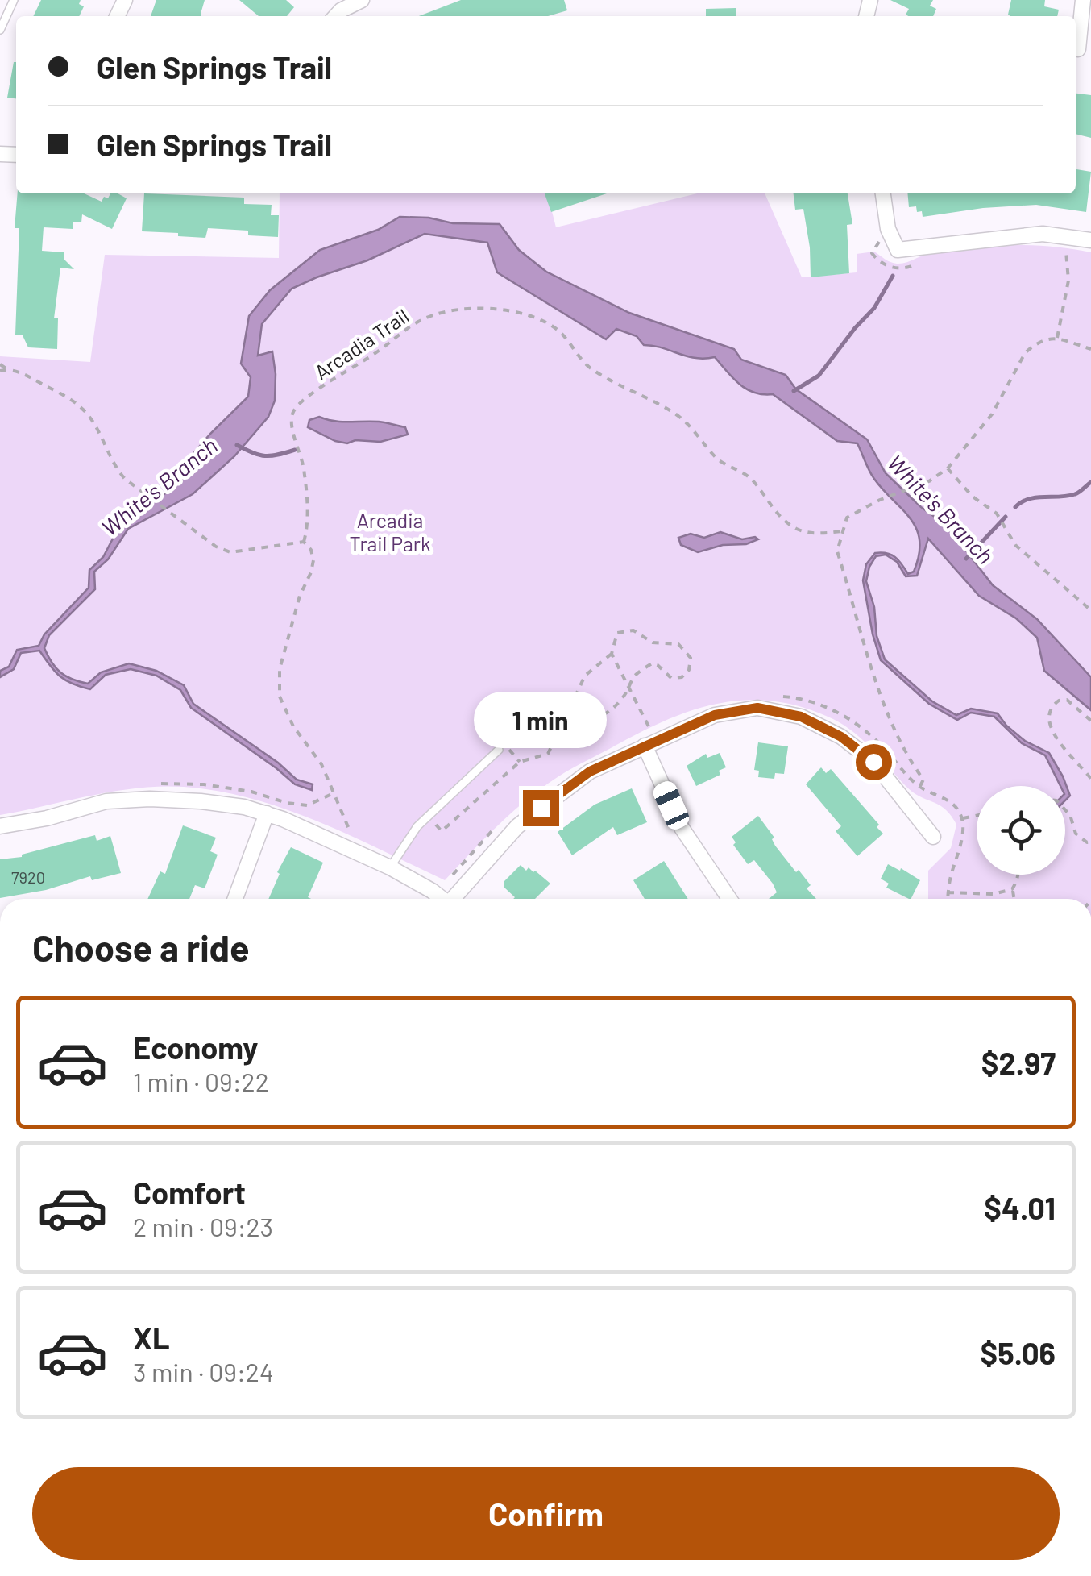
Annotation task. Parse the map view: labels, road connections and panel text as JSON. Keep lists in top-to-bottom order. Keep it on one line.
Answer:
{"streets":{"path":["Arcadia Trail"]},"water":["White's Branch"],"parks":["Arcadia Trail Park"],"house_numbers":["7920"],"page":{"banner":["Glen Springs Trail","Glen Springs Trail"],"bubble":"1 min","heading":"Choose a ride","list":[{"name":"Economy","note":"1 min · 09:22","value":"$2.97"},{"name":"Comfort","note":"2 min · 09:23","value":"$4.01"},{"name":"XL","note":"3 min · 09:24","value":"$5.06"}],"buttons":"Confirm"}}
